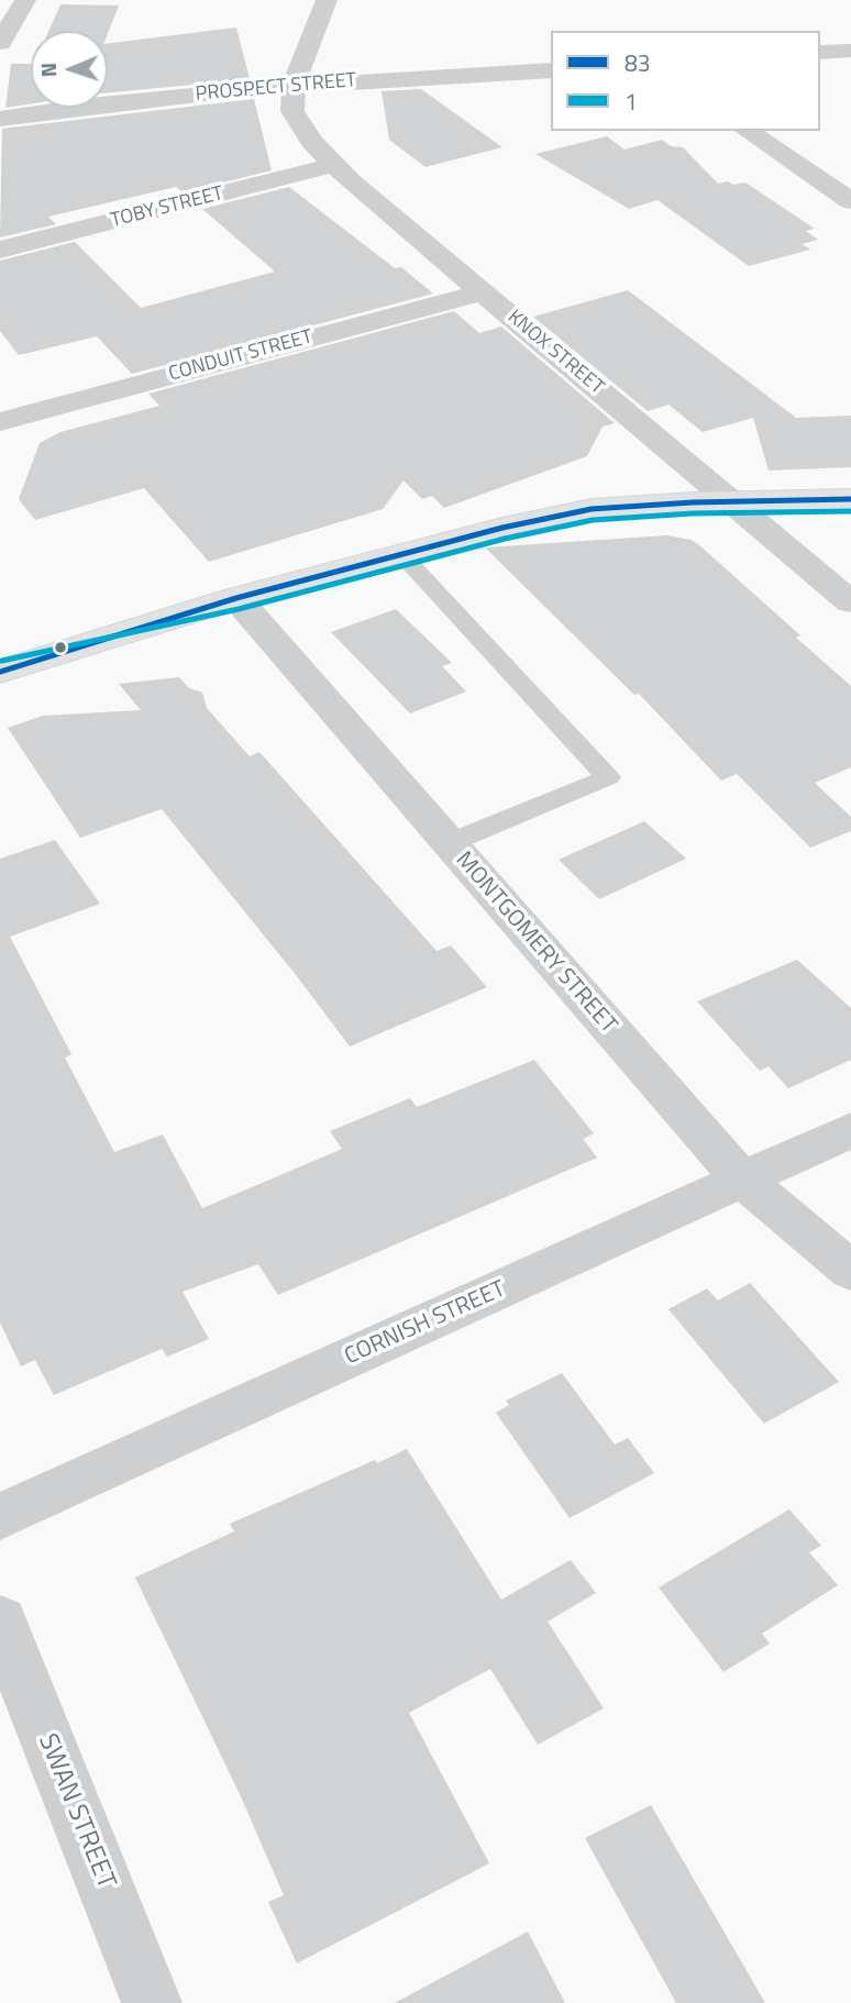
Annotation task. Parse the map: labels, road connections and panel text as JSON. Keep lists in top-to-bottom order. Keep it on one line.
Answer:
{"streets":{"street":["PROSPECT STREET","TOBY STREET","KNOX STREET","CONDUIT STREET","MONTGOMERY STREET","CORNISH STREET","SWAN STREET"]},"crossings":[["PROSPECT STREET","KNOX STREET"],["TOBY STREET","KNOX STREET"],["KNOX STREET","CONDUIT STREET"],["MONTGOMERY STREET","CORNISH STREET"]],"lines":["transit line 83","transit line 1"],"legend":["83","1"],"north":"left"}
